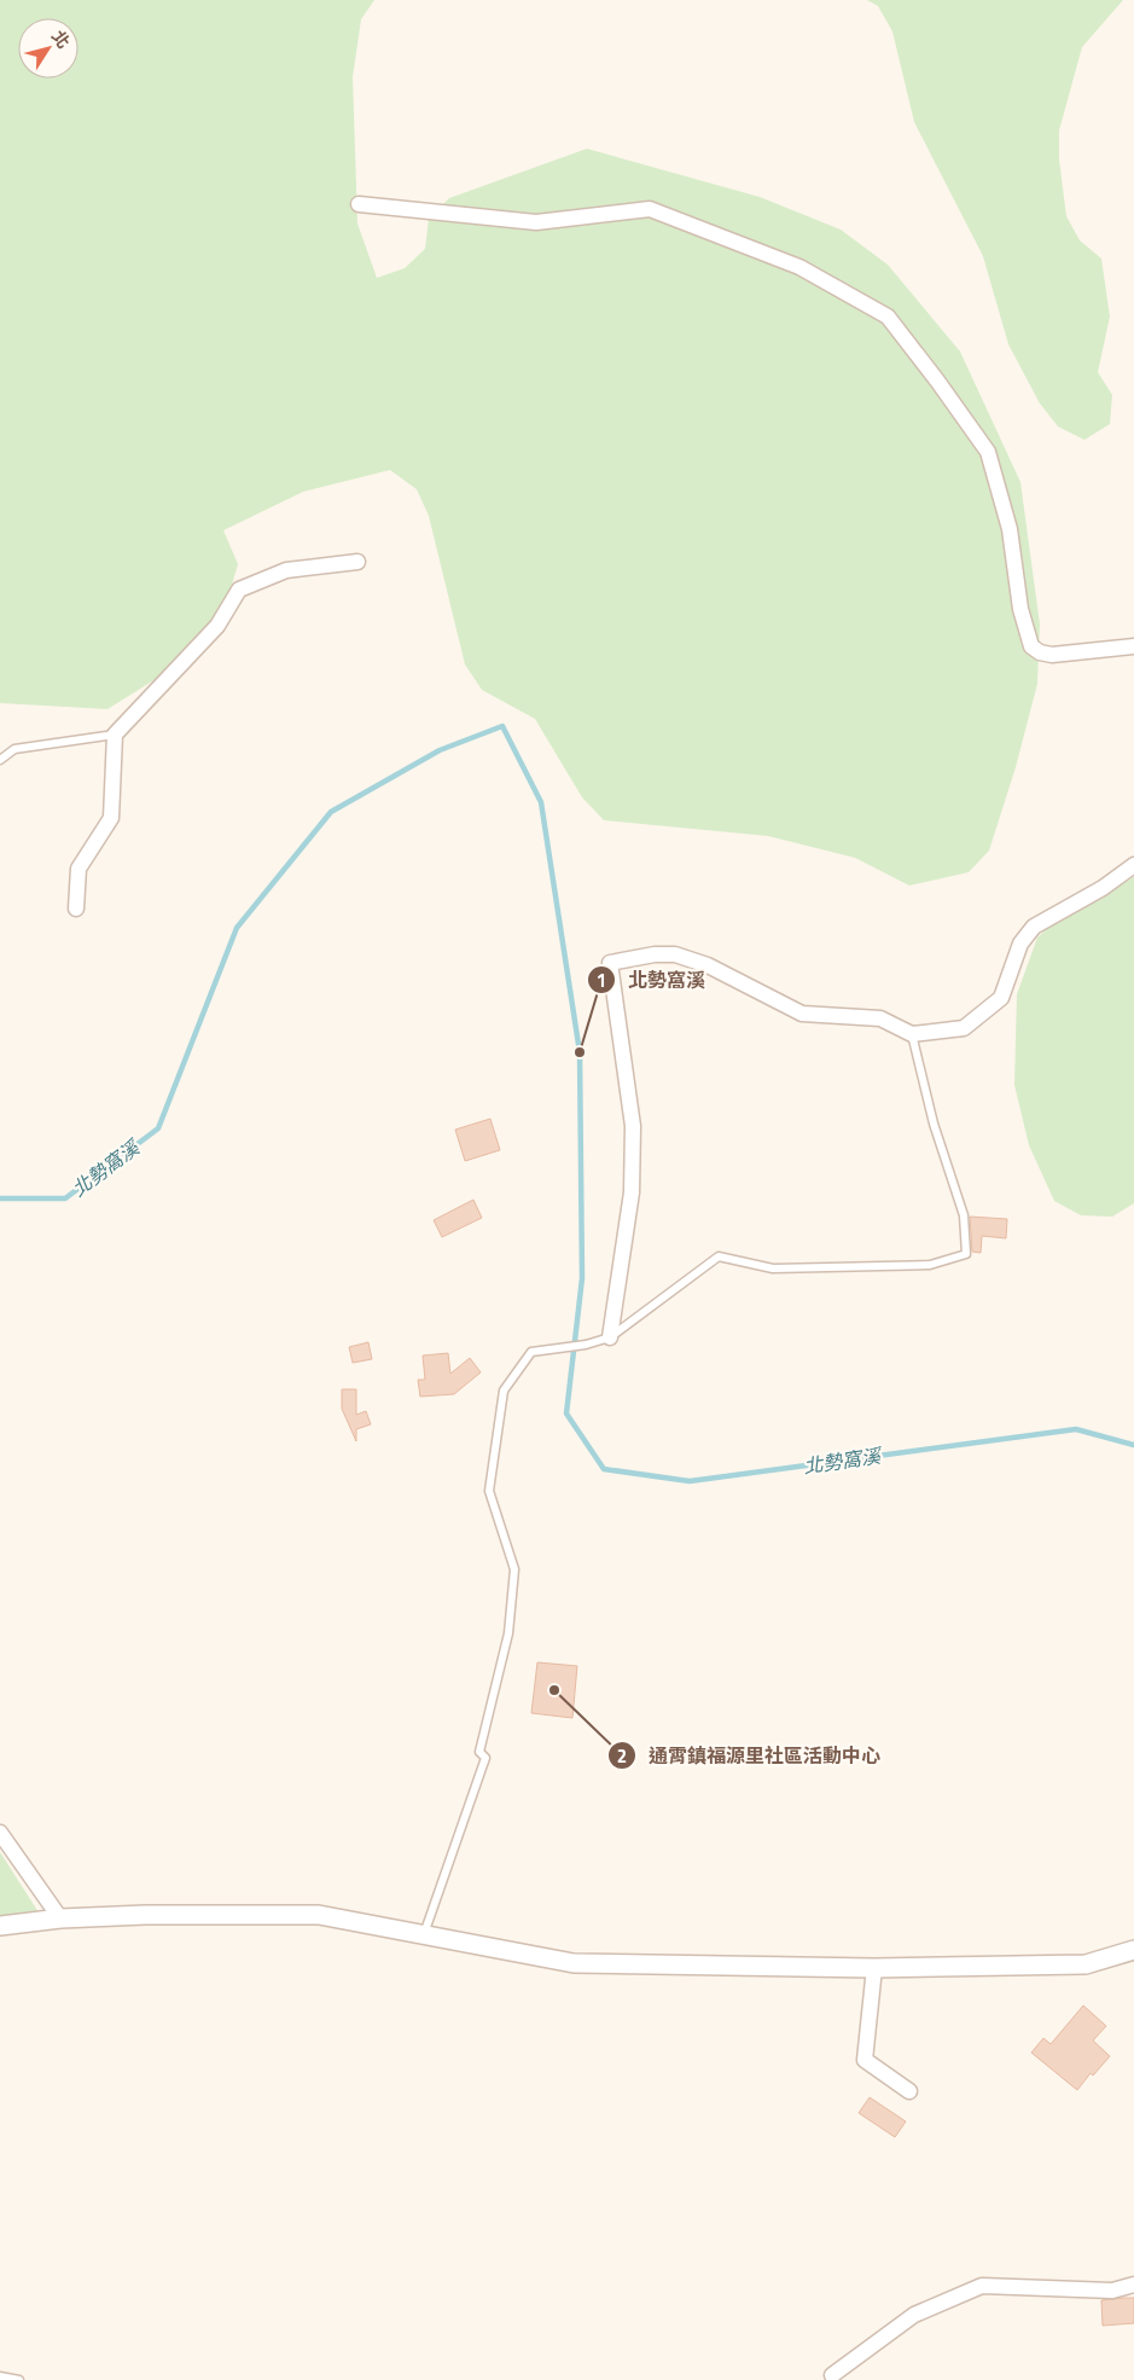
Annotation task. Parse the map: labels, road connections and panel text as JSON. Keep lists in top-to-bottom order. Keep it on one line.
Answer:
{"water":["北勢窩溪"],"places":["北勢窩溪","通霄鎮福源里社區活動中心"],"north":"top right"}
